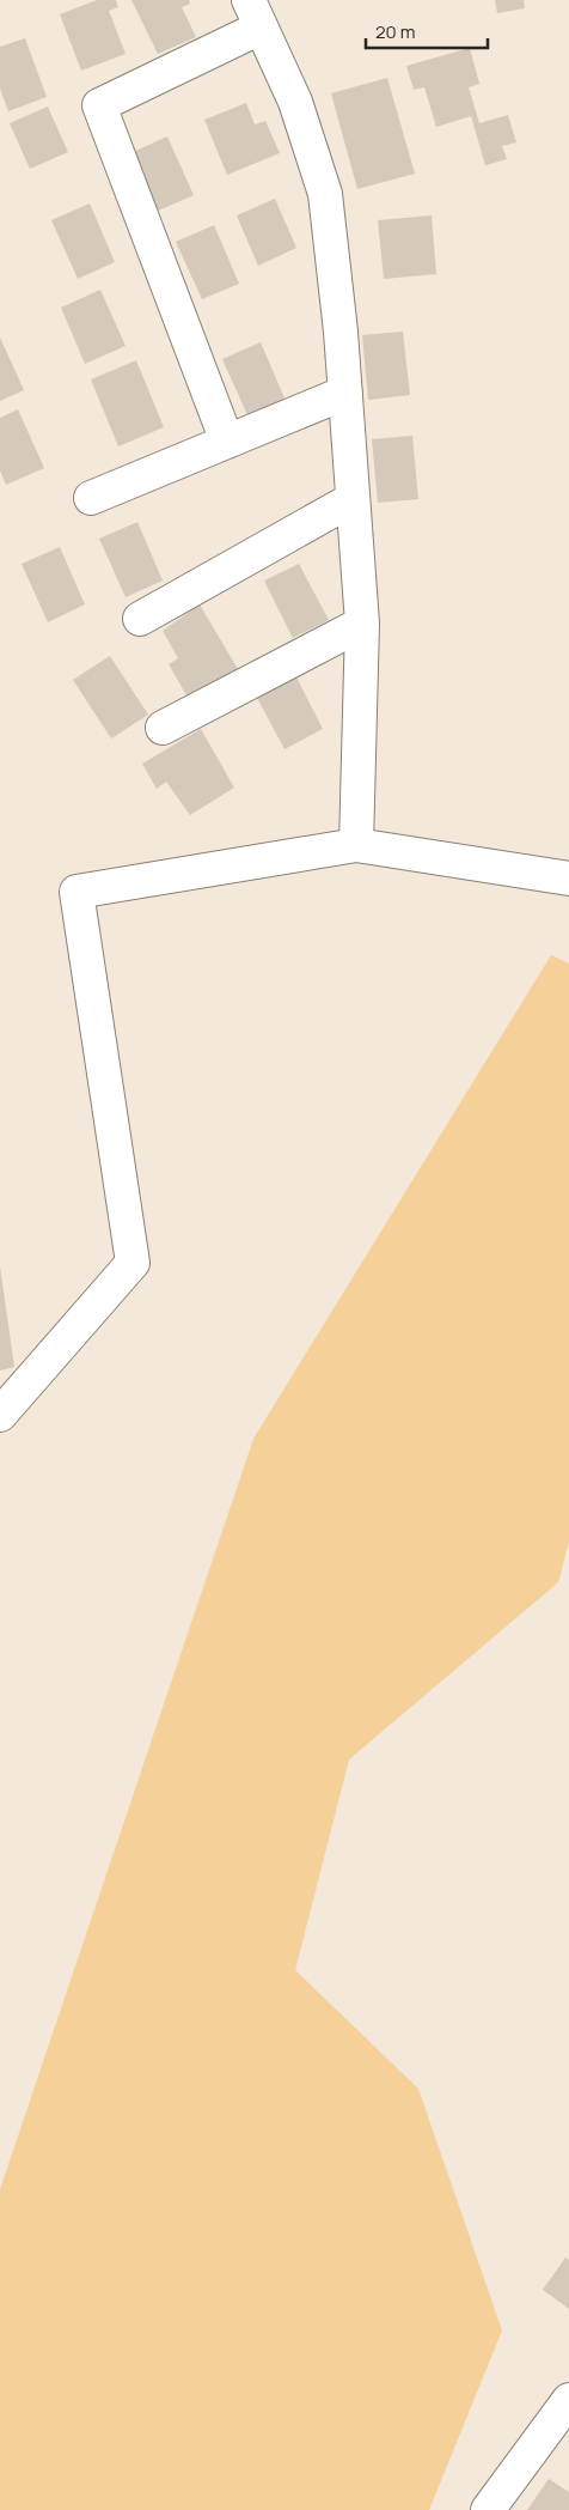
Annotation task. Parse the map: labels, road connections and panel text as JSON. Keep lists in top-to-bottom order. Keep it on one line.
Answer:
{"scale_bar":"20 m"}
